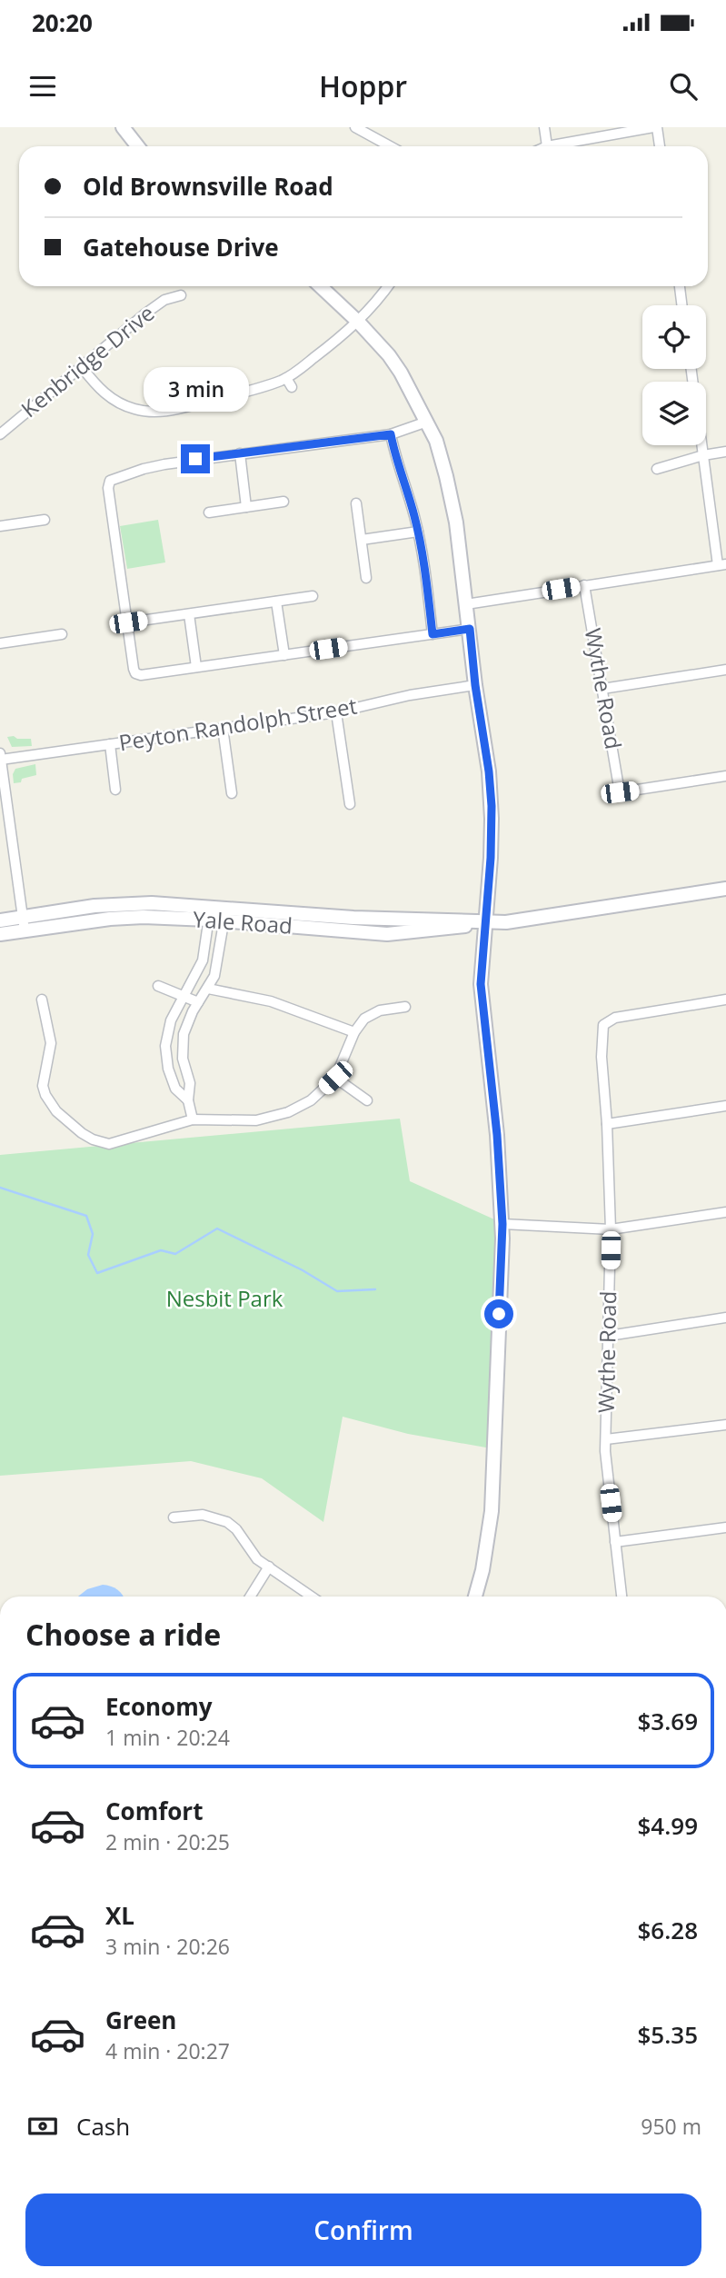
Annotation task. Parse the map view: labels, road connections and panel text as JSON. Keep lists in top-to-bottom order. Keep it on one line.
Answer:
{"streets":{"main road":["Yale Road"],"street":["Kenbridge Drive","Wythe Road","Peyton Randolph Street"]},"parks":["Nesbit Park"],"page":{"status":"20:20","header":"Hoppr","banner":["Old Brownsville Road","Gatehouse Drive"],"bubble":"3 min","heading":"Choose a ride","list":[{"name":"Economy","note":"1 min · 20:24","value":"$3.69"},{"name":"Comfort","note":"2 min · 20:25","value":"$4.99"},{"name":"XL","note":"3 min · 20:26","value":"$6.28"},{"name":"Green","note":"4 min · 20:27","value":"$5.35"}],"pay":["Cash","950 m"],"buttons":"Confirm"}}
